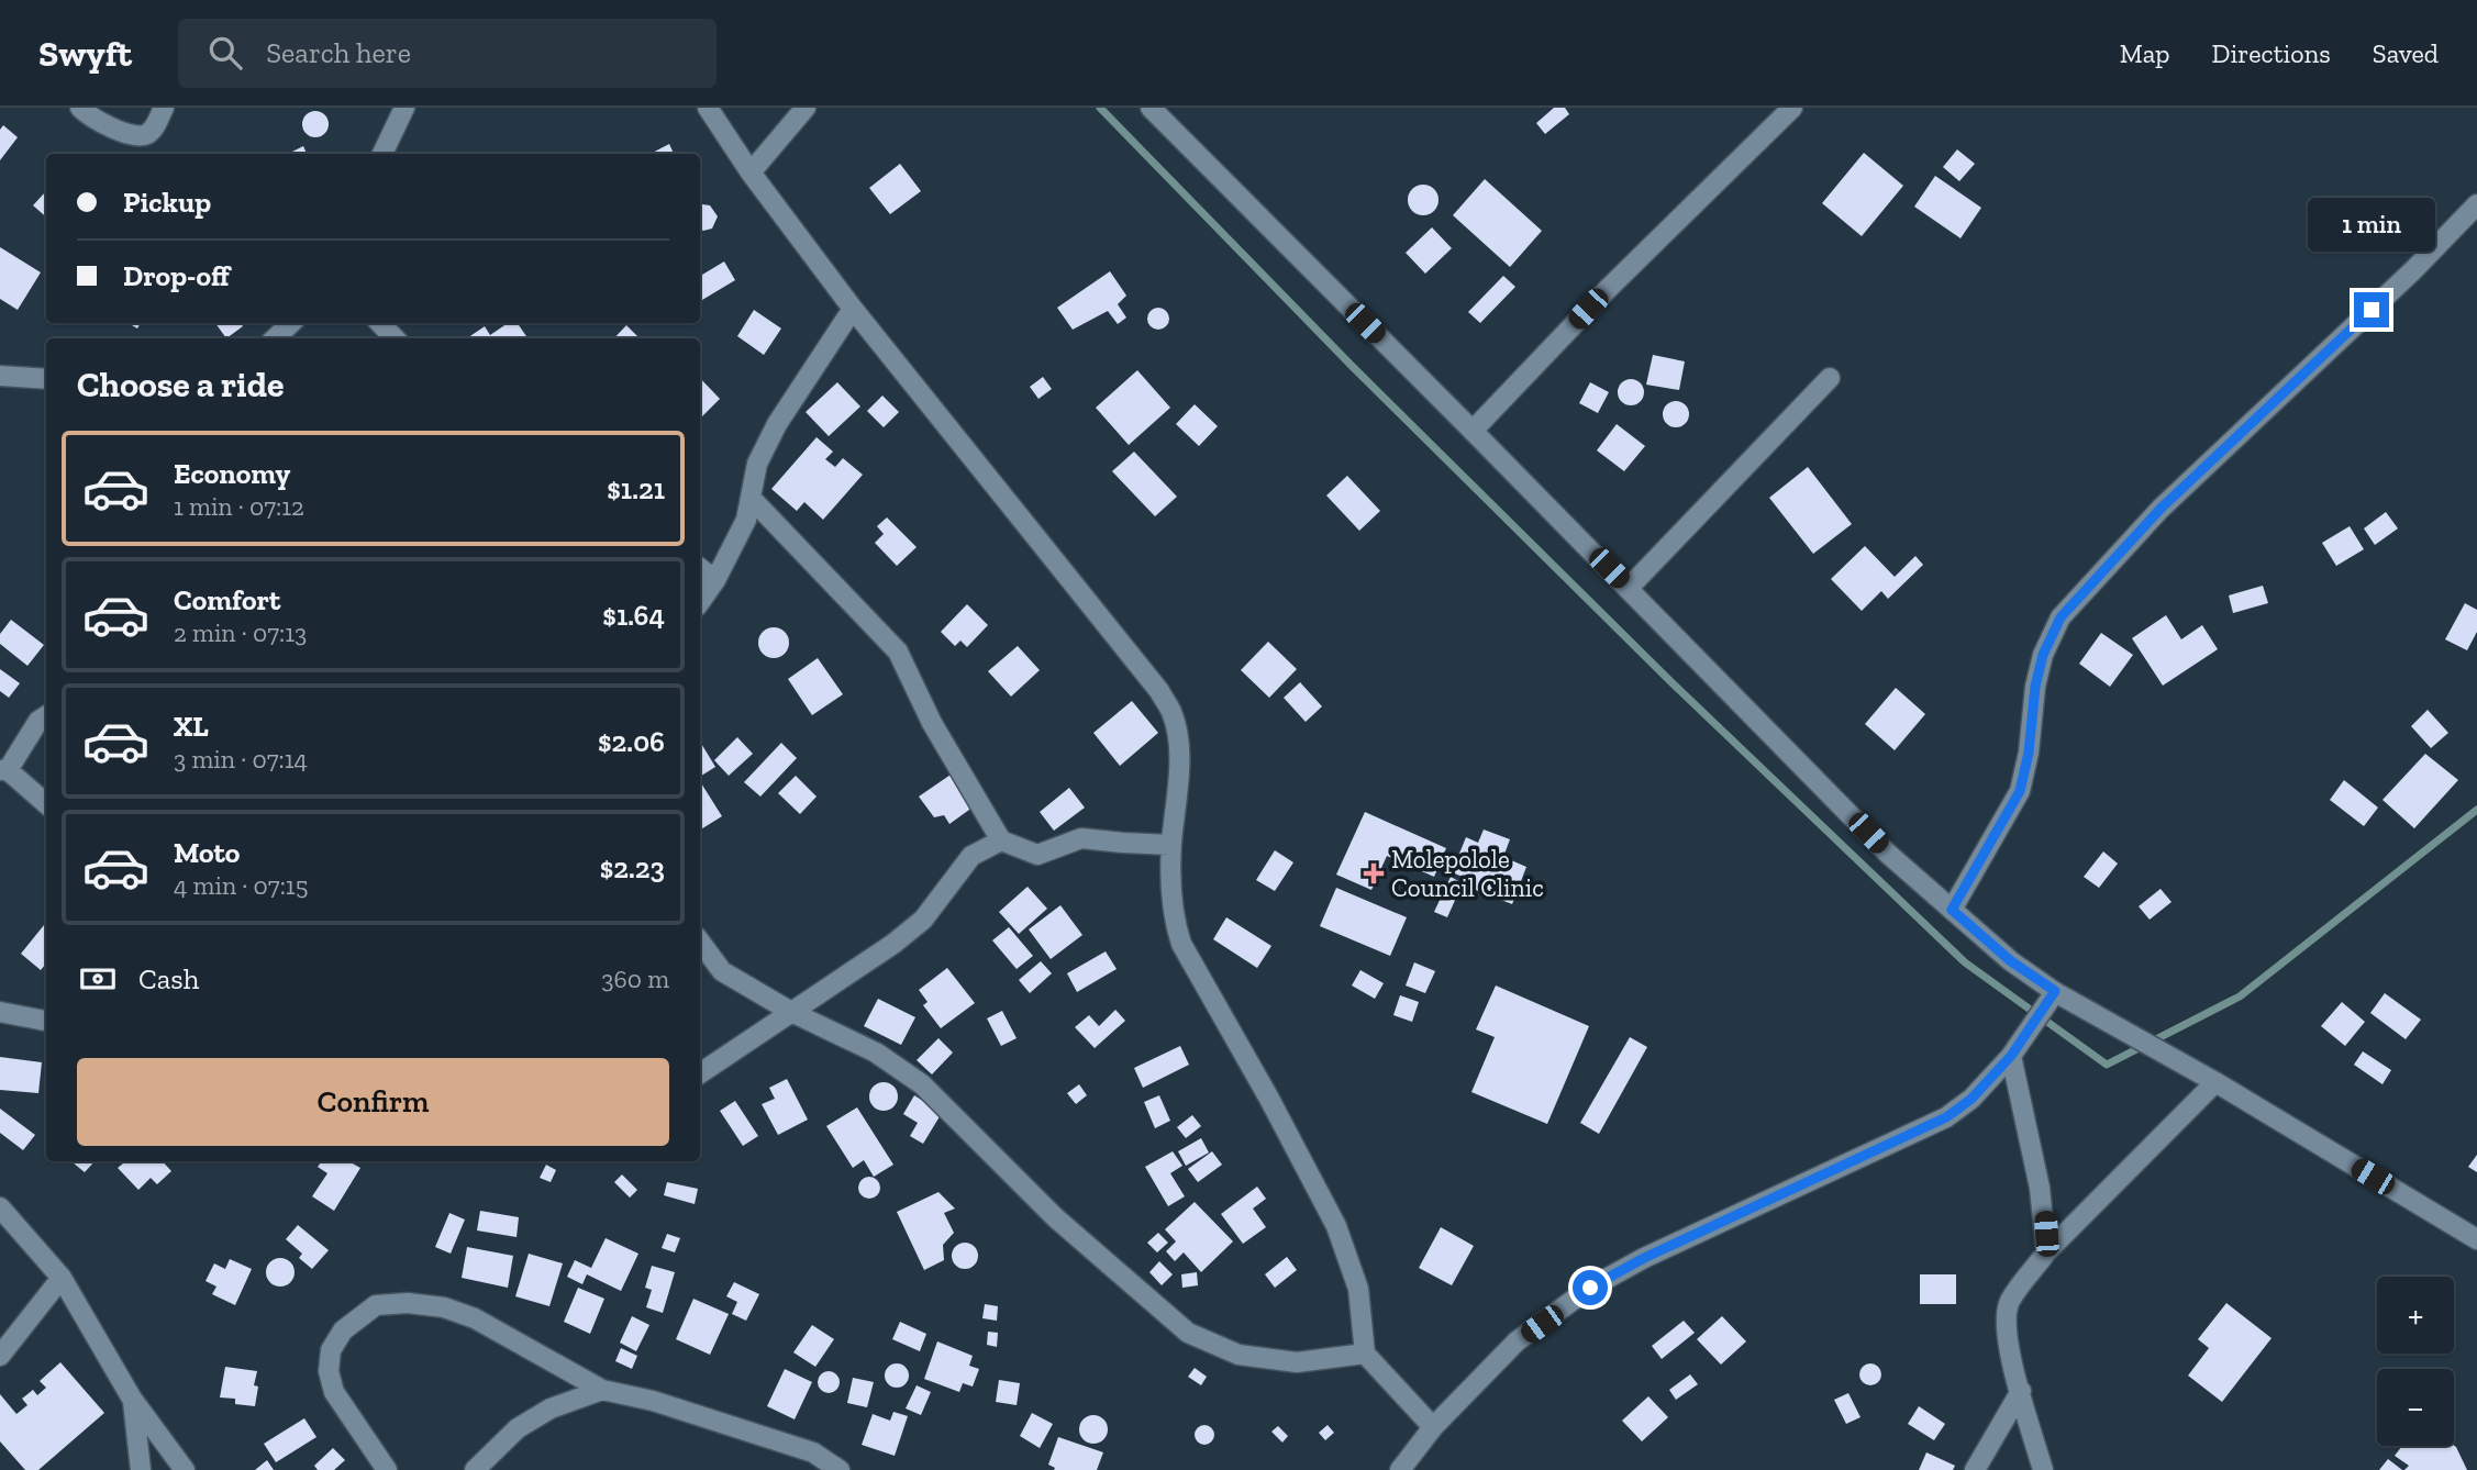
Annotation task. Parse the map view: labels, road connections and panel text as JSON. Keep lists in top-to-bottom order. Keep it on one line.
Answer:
{"places":{"health":["Molepolole Council Clinic"]},"page":{"header":"Swyft","search":"Search here","nav":["Map","Directions","Saved"],"banner":["Pickup","Drop-off"],"bubble":"1 min","heading":"Choose a ride","list":[{"name":"Economy","note":"1 min · 07:12","value":"$1.21"},{"name":"Comfort","note":"2 min · 07:13","value":"$1.64"},{"name":"XL","note":"3 min · 07:14","value":"$2.06"},{"name":"Moto","note":"4 min · 07:15","value":"$2.23"}],"pay":["Cash","360 m"],"buttons":"Confirm","map_buttons":["+","−"]}}
